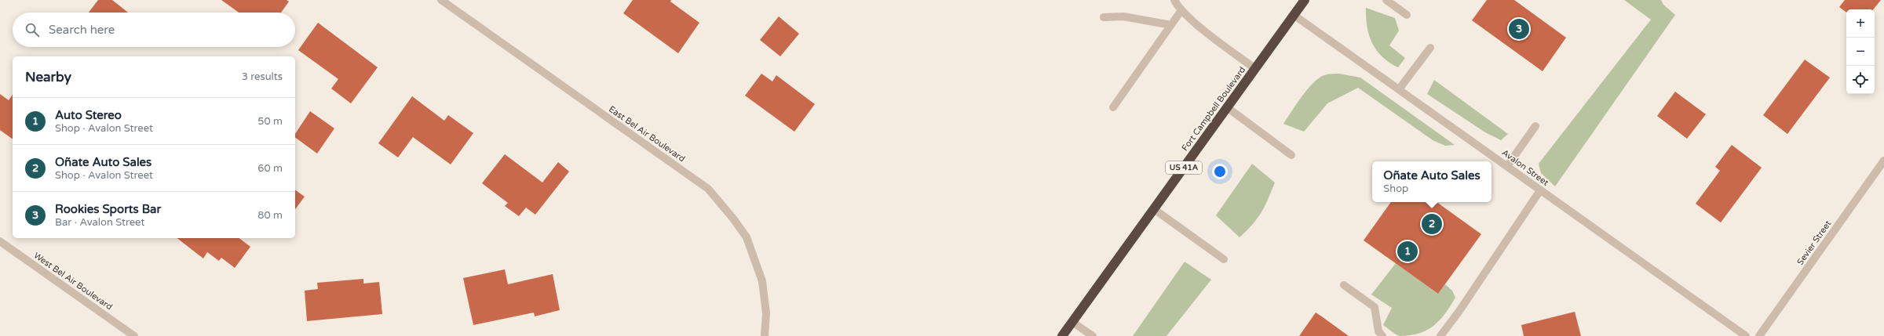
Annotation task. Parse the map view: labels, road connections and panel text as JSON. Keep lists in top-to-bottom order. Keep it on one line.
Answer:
{"streets":{"highway":["Fort Campbell Boulevard","US 41A"],"street":["East Bel Air Boulevard","Avalon Street","Sevier Street","West Bel Air Boulevard"]},"crossings":[["Fort Campbell Boulevard","Avalon Street"]],"page":{"map_buttons":["+","−"],"search":"Search here","pins":["3","2","1"],"heading":["Nearby","3 results"],"list":[{"mark":"1","name":"Auto Stereo","note":"Shop · Avalon Street","value":"50 m"},{"mark":"2","name":"Oñate Auto Sales","note":"Shop · Avalon Street","value":"60 m"},{"mark":"3","name":"Rookies Sports Bar","note":"Bar · Avalon Street","value":"80 m"}],"popup":["Oñate Auto Sales","Shop"]}}
